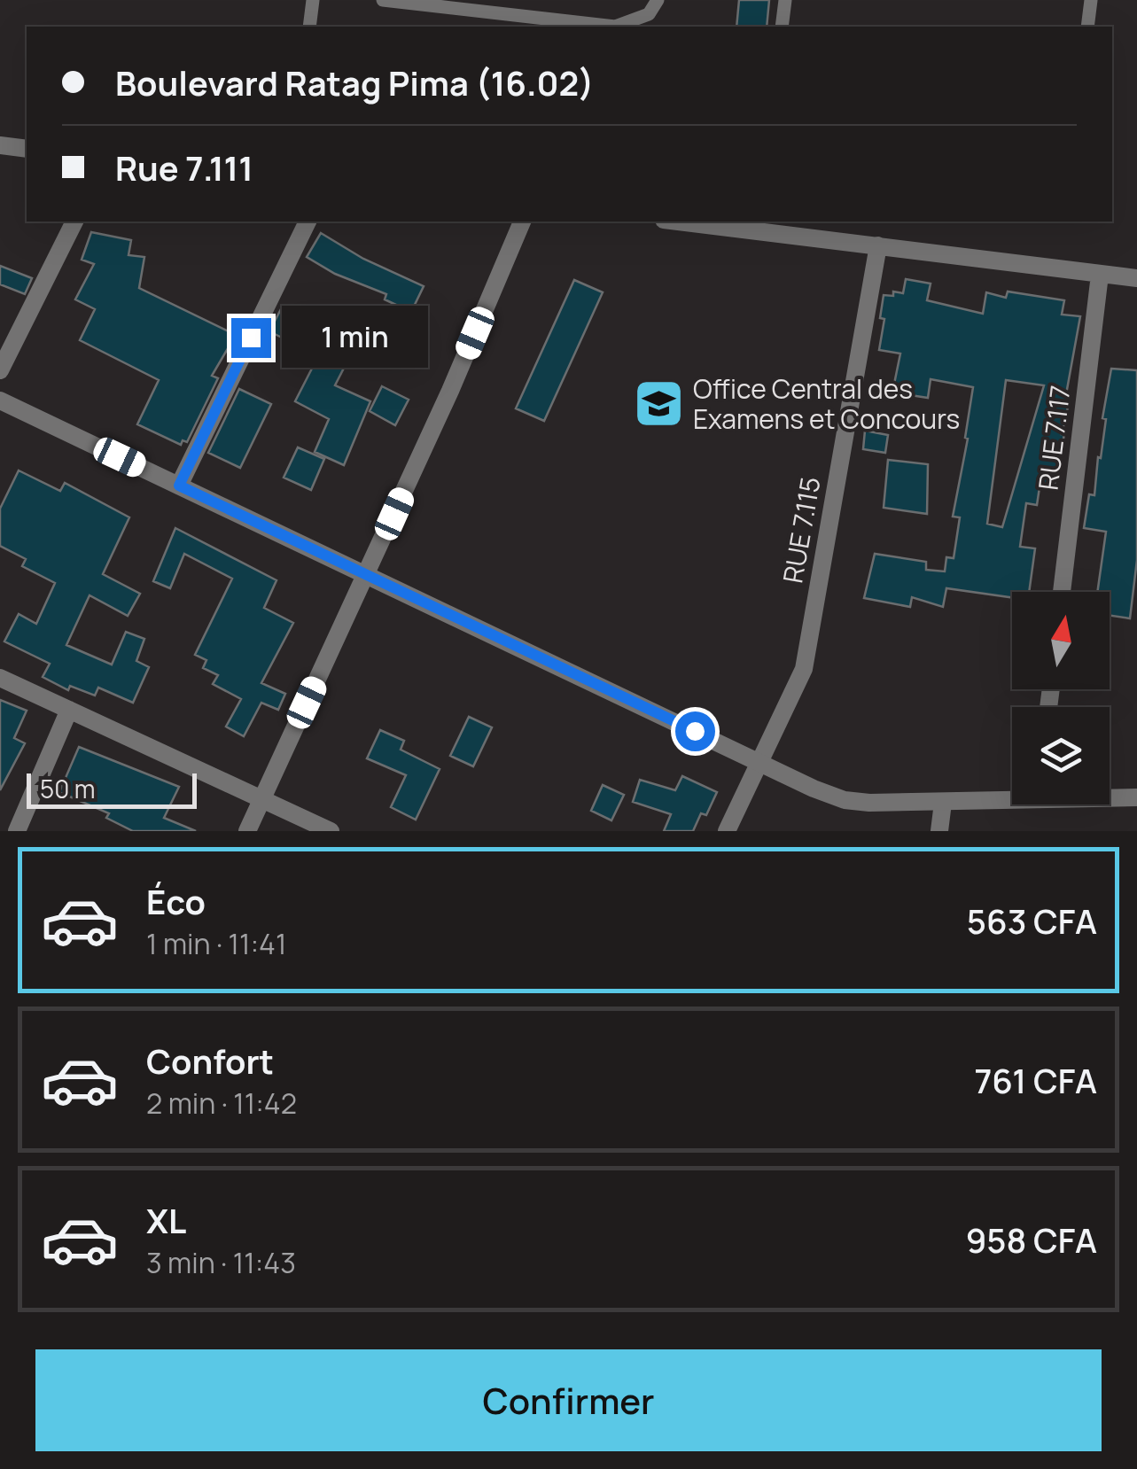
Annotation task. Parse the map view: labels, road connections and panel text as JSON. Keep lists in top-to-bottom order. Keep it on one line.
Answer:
{"streets":{"street":["RUE 7.117","RUE 7.115"]},"places":{"school or university":["Office Central des Examens et Concours"]},"scale_bar":"50 m","north":"top","page":{"banner":["Boulevard Ratag Pima (16.02)","Rue 7.111"],"bubble":"1 min","scale":"50 m","list":[{"name":"Éco","note":"1 min · 11:41","value":"563 CFA"},{"name":"Confort","note":"2 min · 11:42","value":"761 CFA"},{"name":"XL","note":"3 min · 11:43","value":"958 CFA"}],"buttons":"Confirmer"}}
